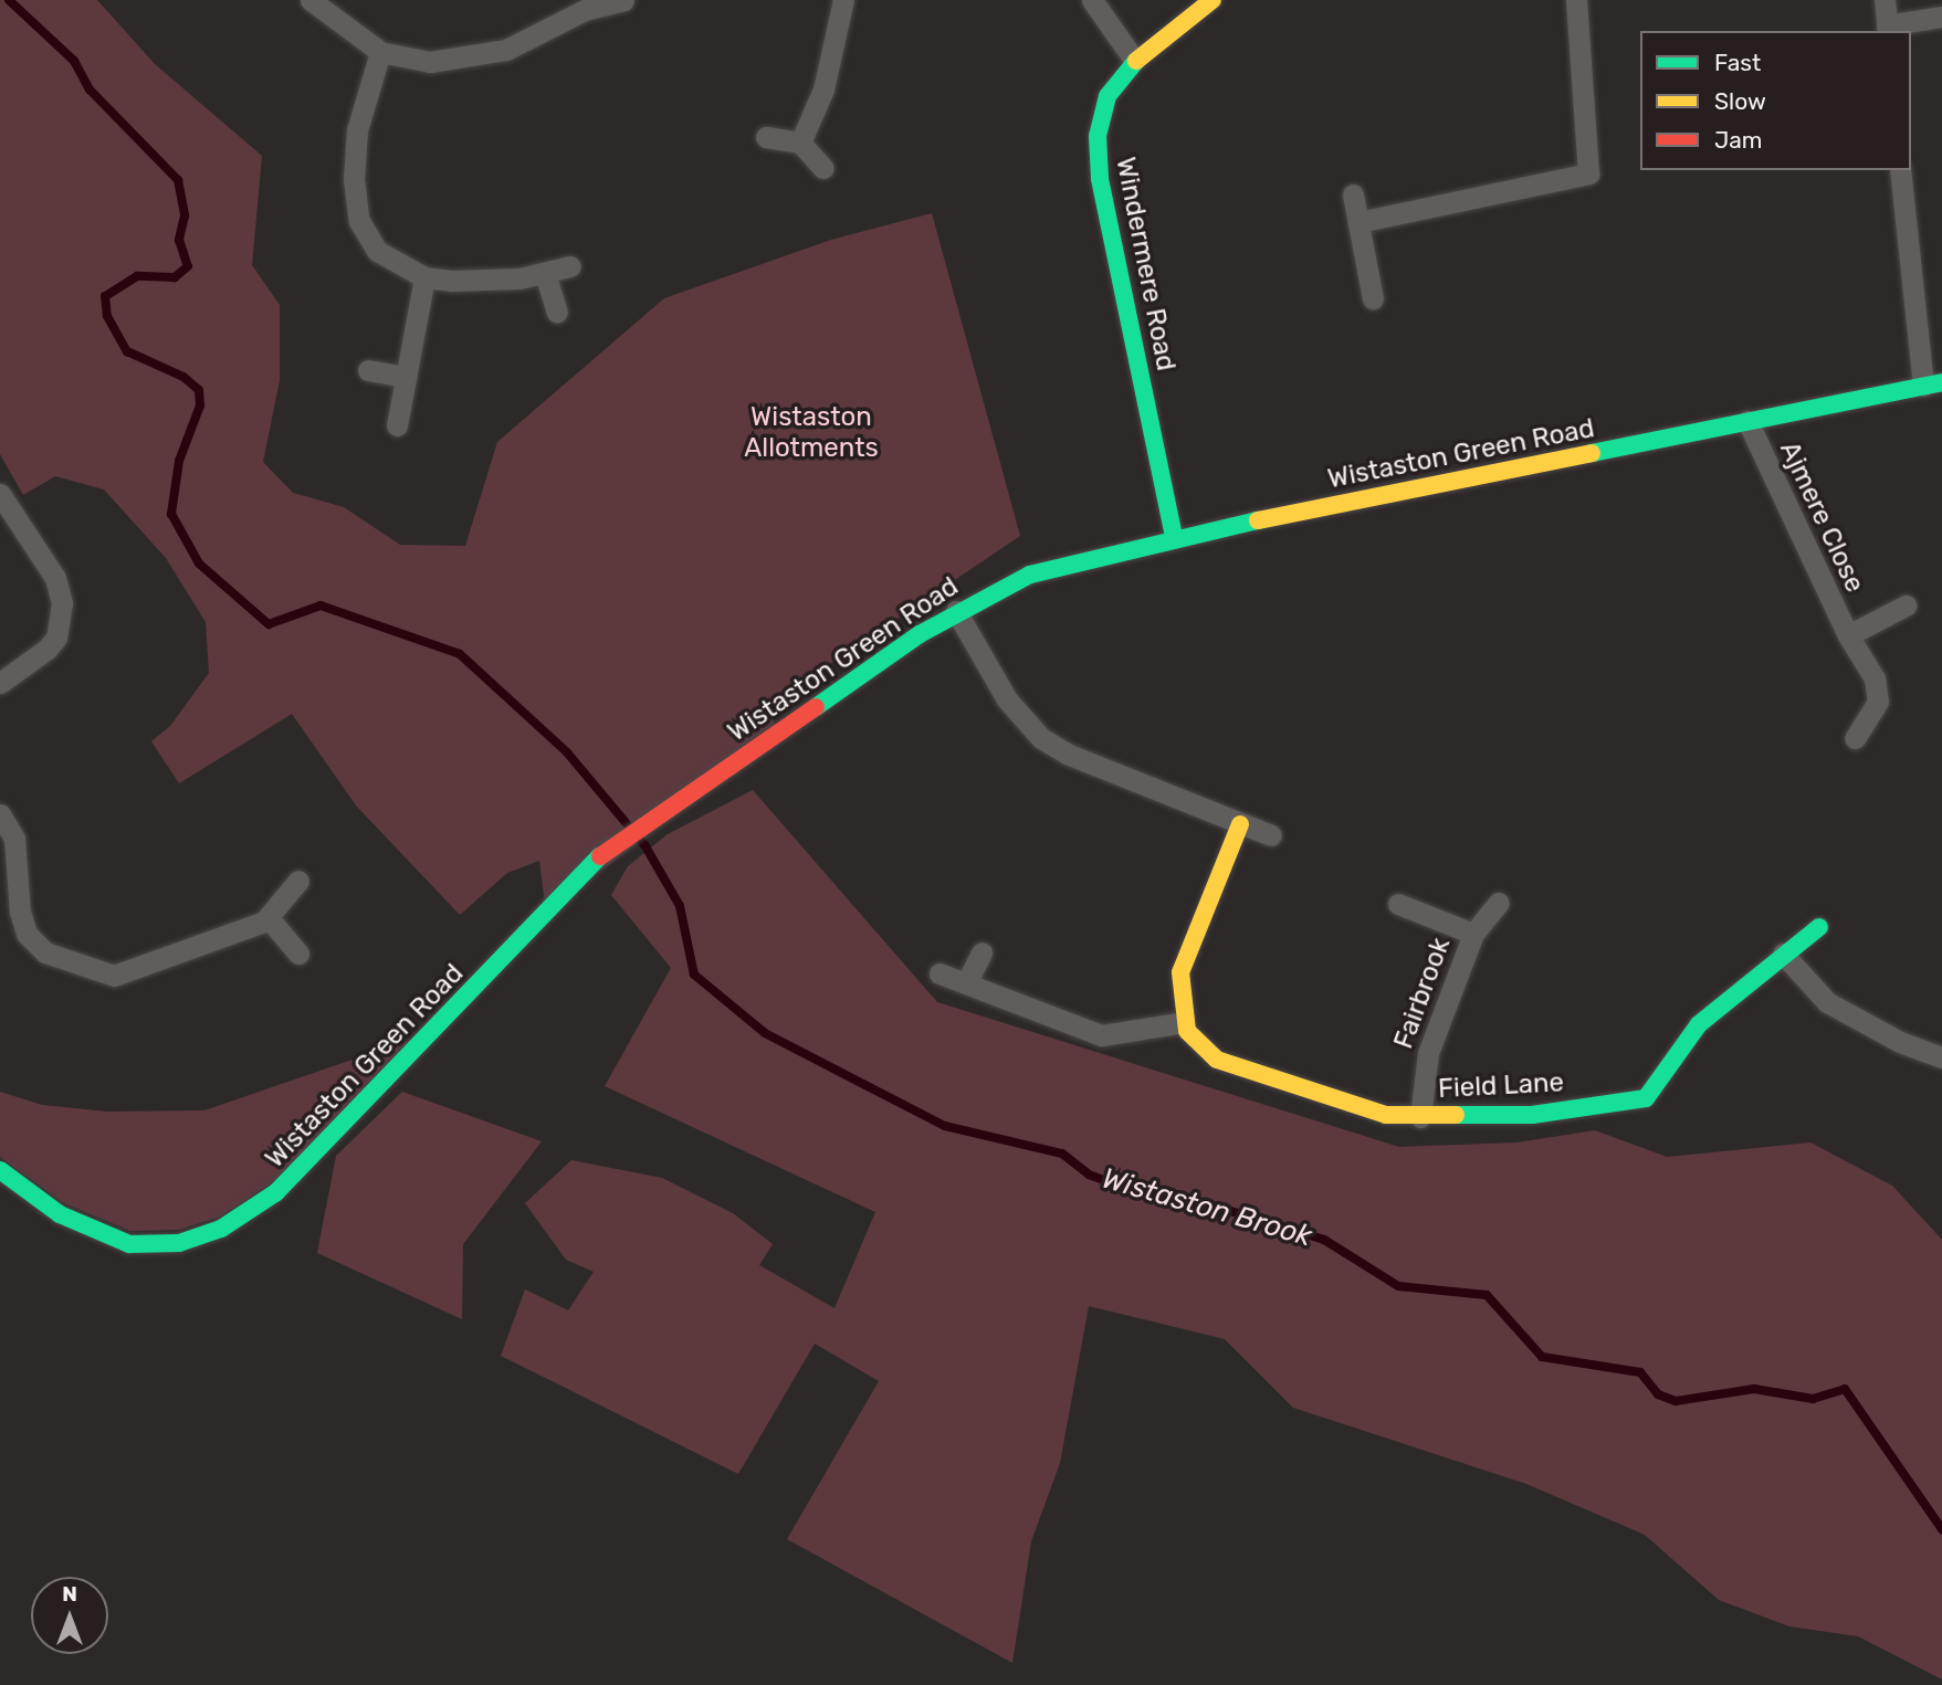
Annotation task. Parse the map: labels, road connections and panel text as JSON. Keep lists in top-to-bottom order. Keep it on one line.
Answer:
{"streets":{"street":["Windermere Road","Wistaston Green Road","Ajmere Close","Fairbrook","Field Lane"]},"crossings":[["Windermere Road","Wistaston Green Road"],["Wistaston Green Road","Ajmere Close"],["Fairbrook","Field Lane"]],"water":["Wistaston Brook"],"parks":["Wistaston Allotments"],"legend":["Fast","Slow","Jam"],"north":"top"}
